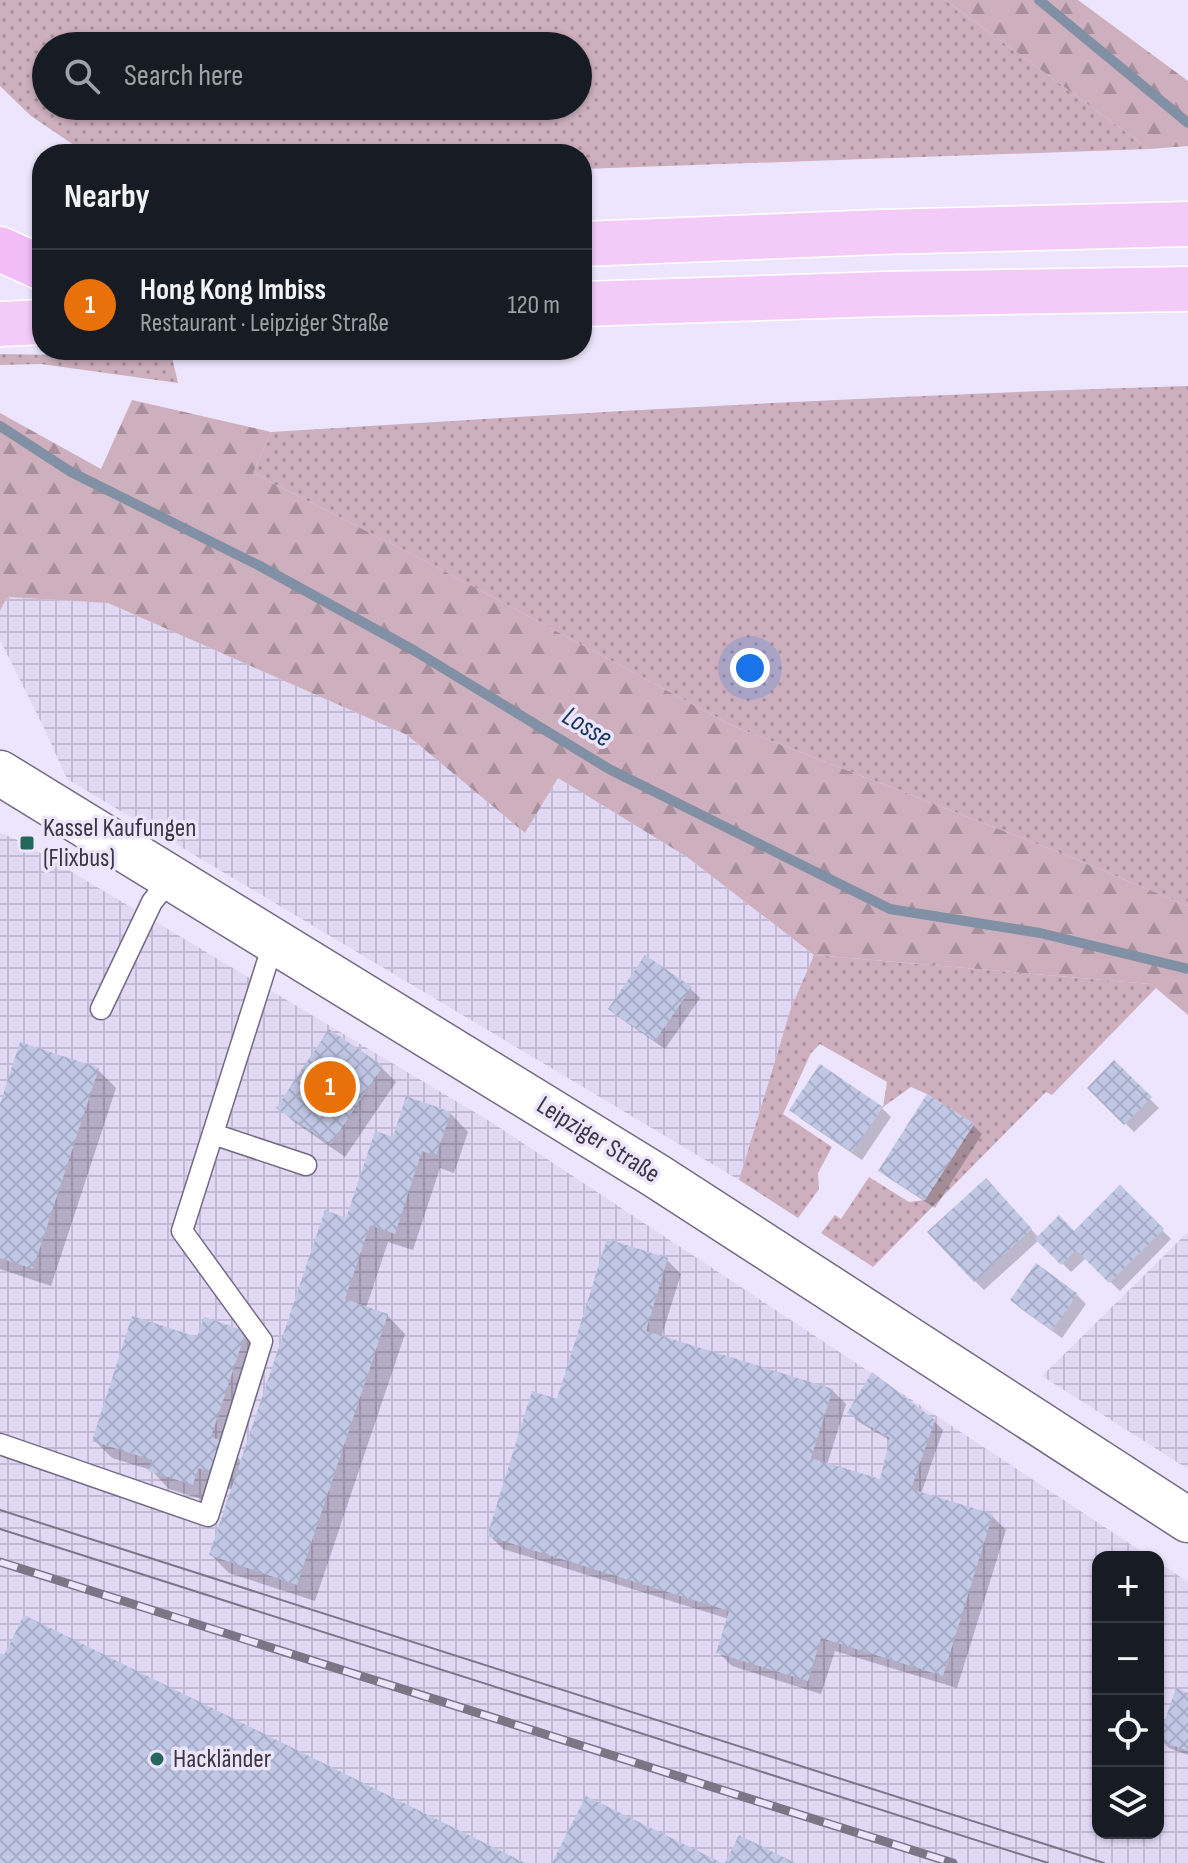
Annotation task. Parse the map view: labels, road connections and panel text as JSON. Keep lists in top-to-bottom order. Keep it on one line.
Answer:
{"streets":{"street":["Leipziger Straße"]},"water":["Losse"],"places":{"transit":["Kassel Kaufungen (Flixbus)"],"other":["Hackländer"]},"page":{"search":"Search here","heading":"Nearby","list":[{"mark":"1","name":"Hong Kong Imbiss","note":"Restaurant · Leipziger Straße","value":"120 m"}],"pins":"1","map_buttons":["+","−"]}}
